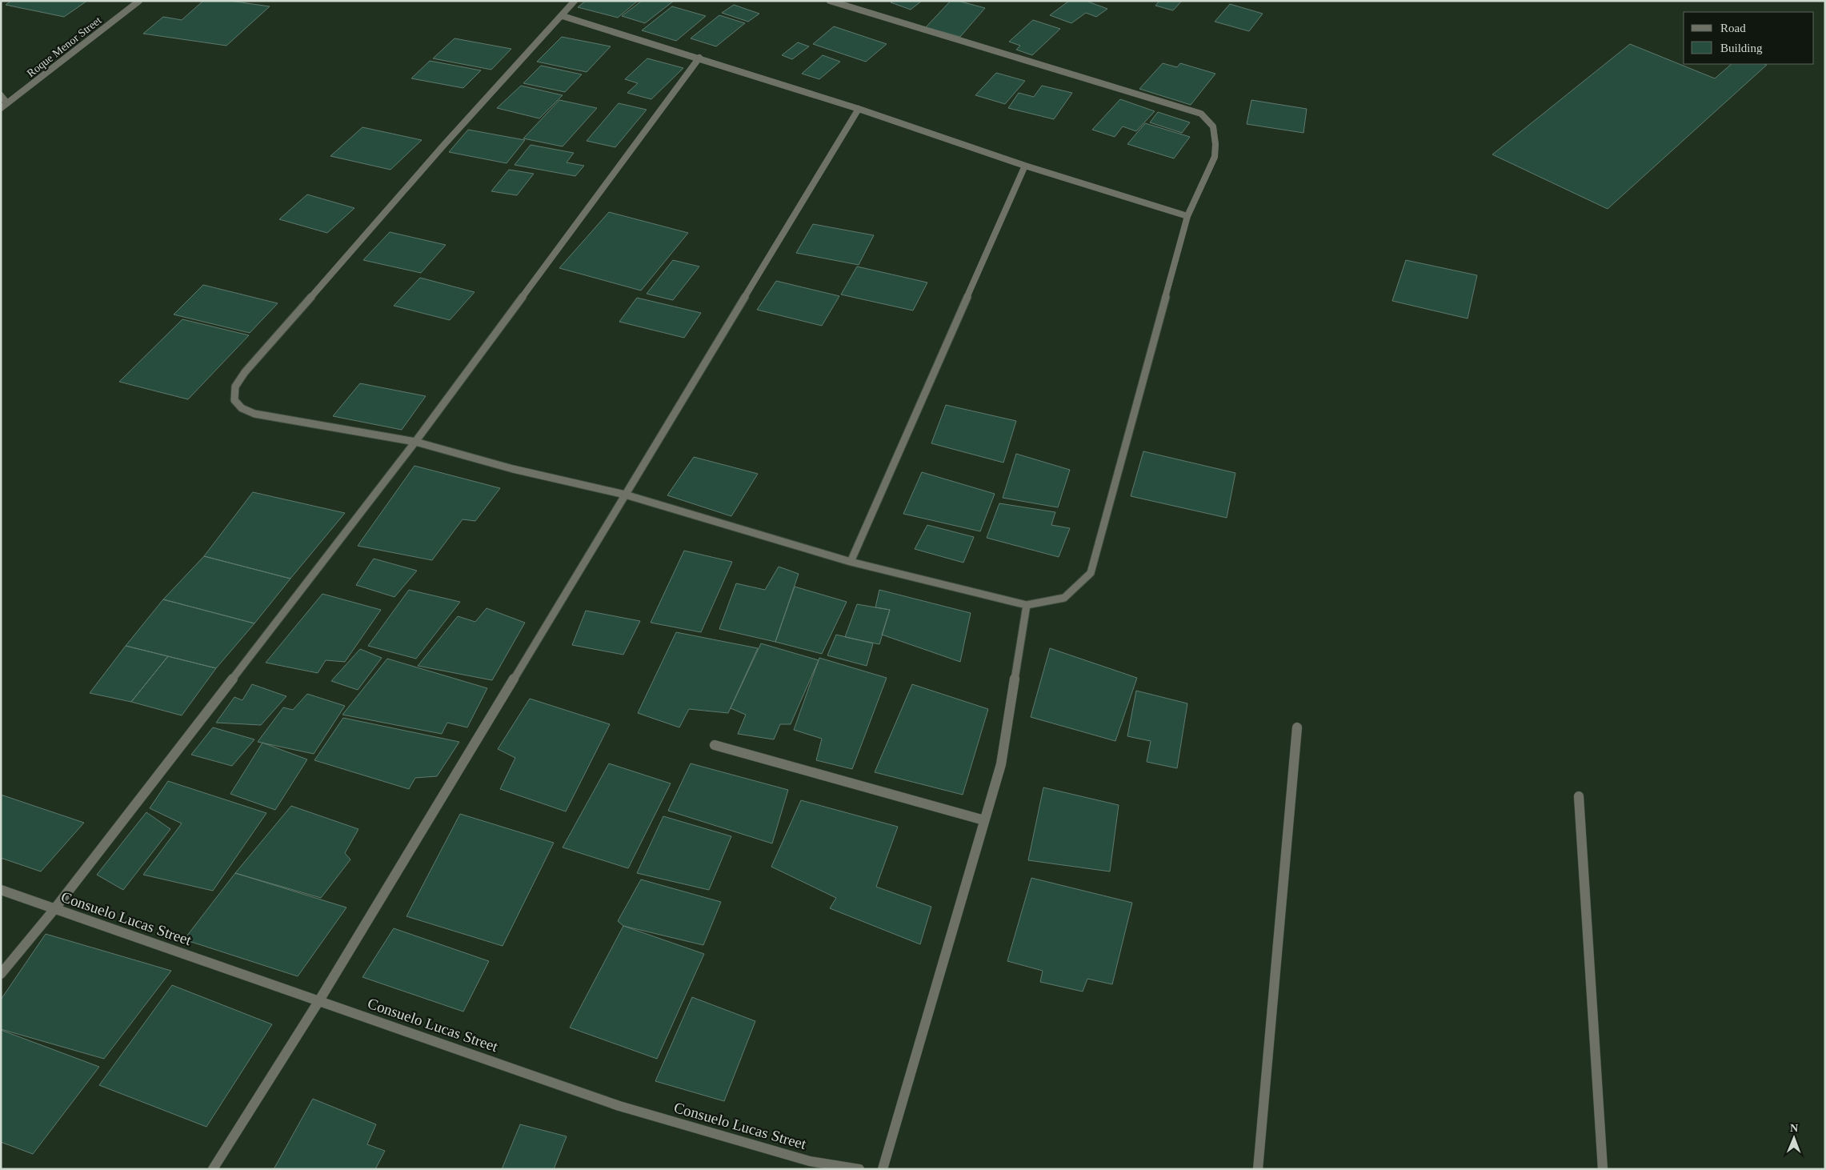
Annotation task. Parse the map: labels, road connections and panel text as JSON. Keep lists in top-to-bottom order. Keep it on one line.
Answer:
{"streets":{"street":["Roque Menor Street","Consuelo Lucas Street"]},"legend":["Road","Building"],"north":"top"}
